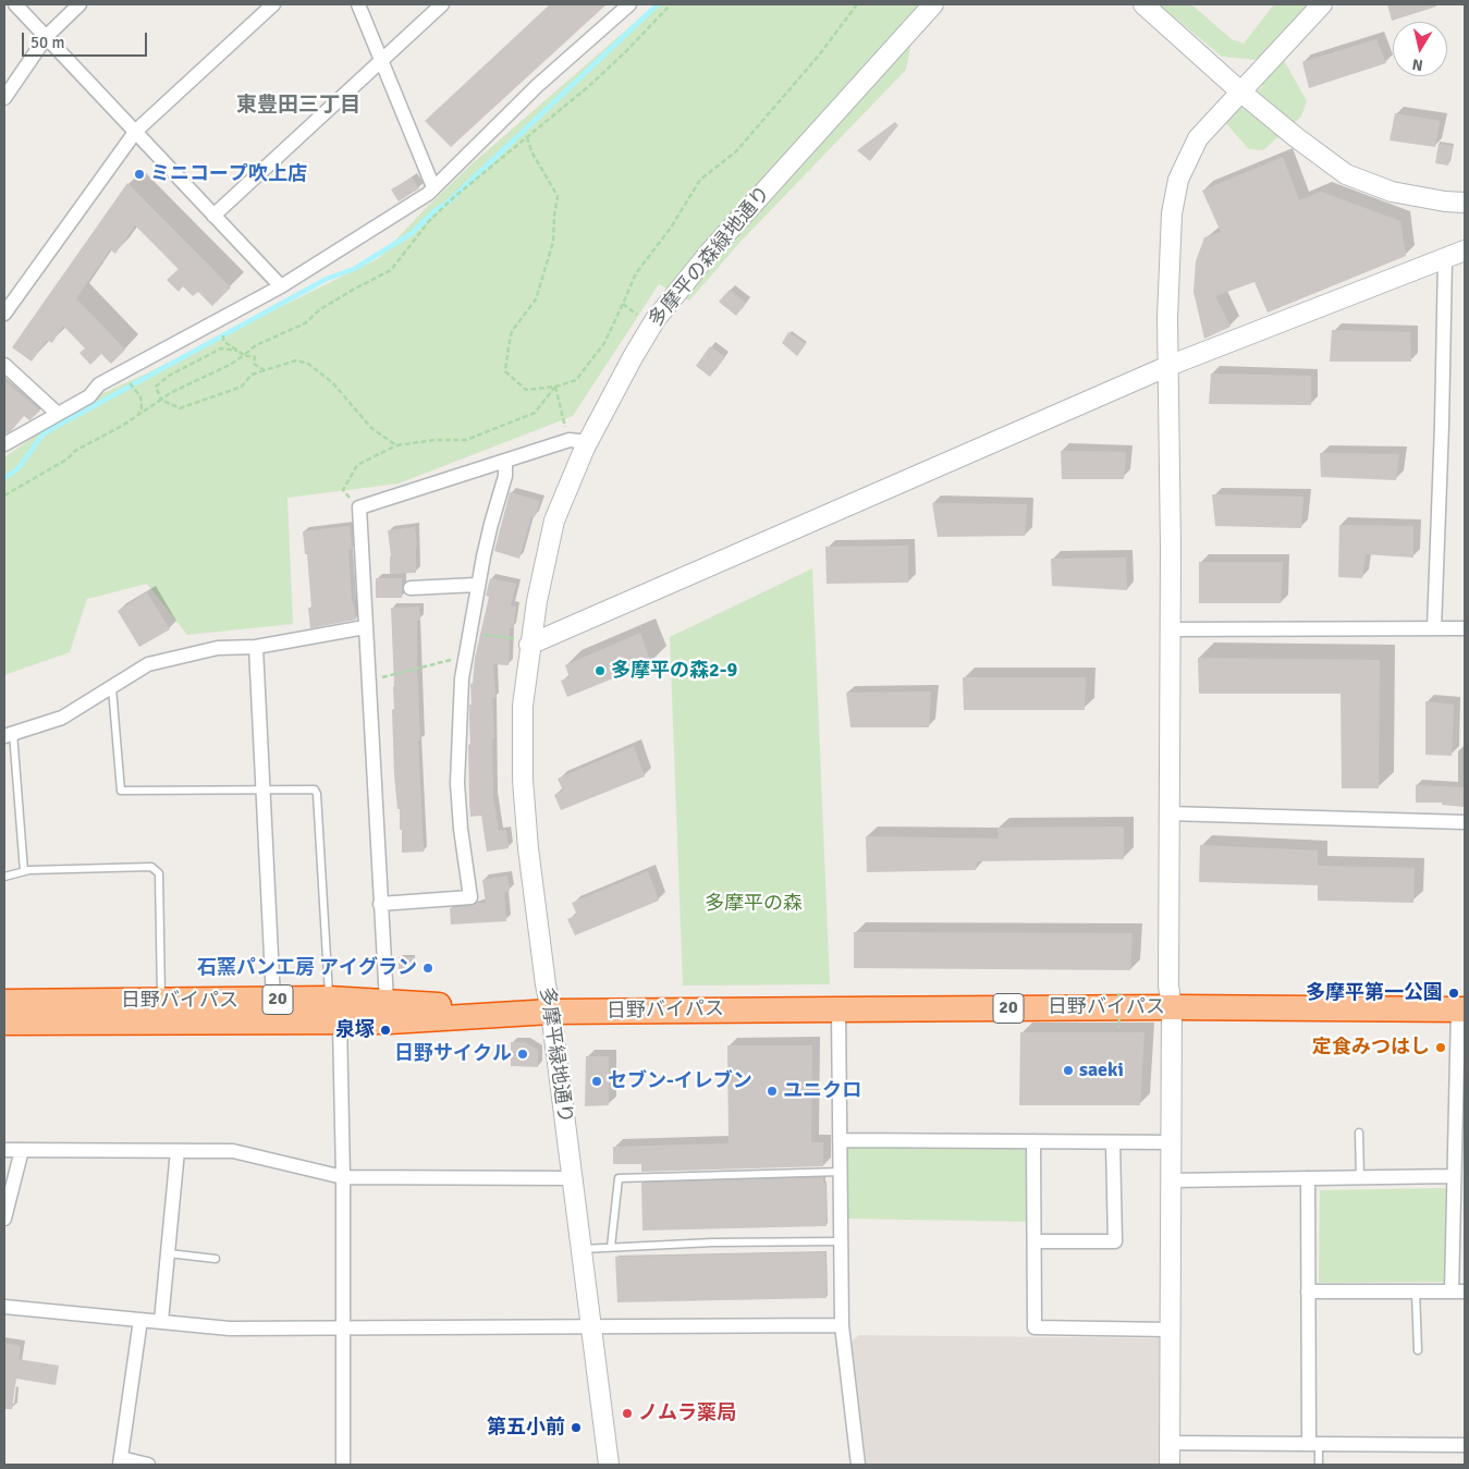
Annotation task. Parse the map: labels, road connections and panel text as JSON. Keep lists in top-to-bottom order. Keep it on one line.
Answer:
{"streets":{"highway":["20","日野バイパス"],"street":["多摩平の森緑地通り","多摩平緑地通り"]},"crossings":[["多摩平の森緑地通り","多摩平緑地通り"],["日野バイパス","多摩平緑地通り"]],"districts":["東豊田三丁目"],"parks":["多摩平の森"],"places":["ミニコープ吹上店","多摩平の森2-9","石窯パン工房 アイグラン","多摩平第一公園","泉塚","定食みつはし","日野サイクル","saeki","セブン-イレブン","ユニクロ","ノムラ薬局","第五小前"],"scale_bar":"50 m","north":"bottom"}
